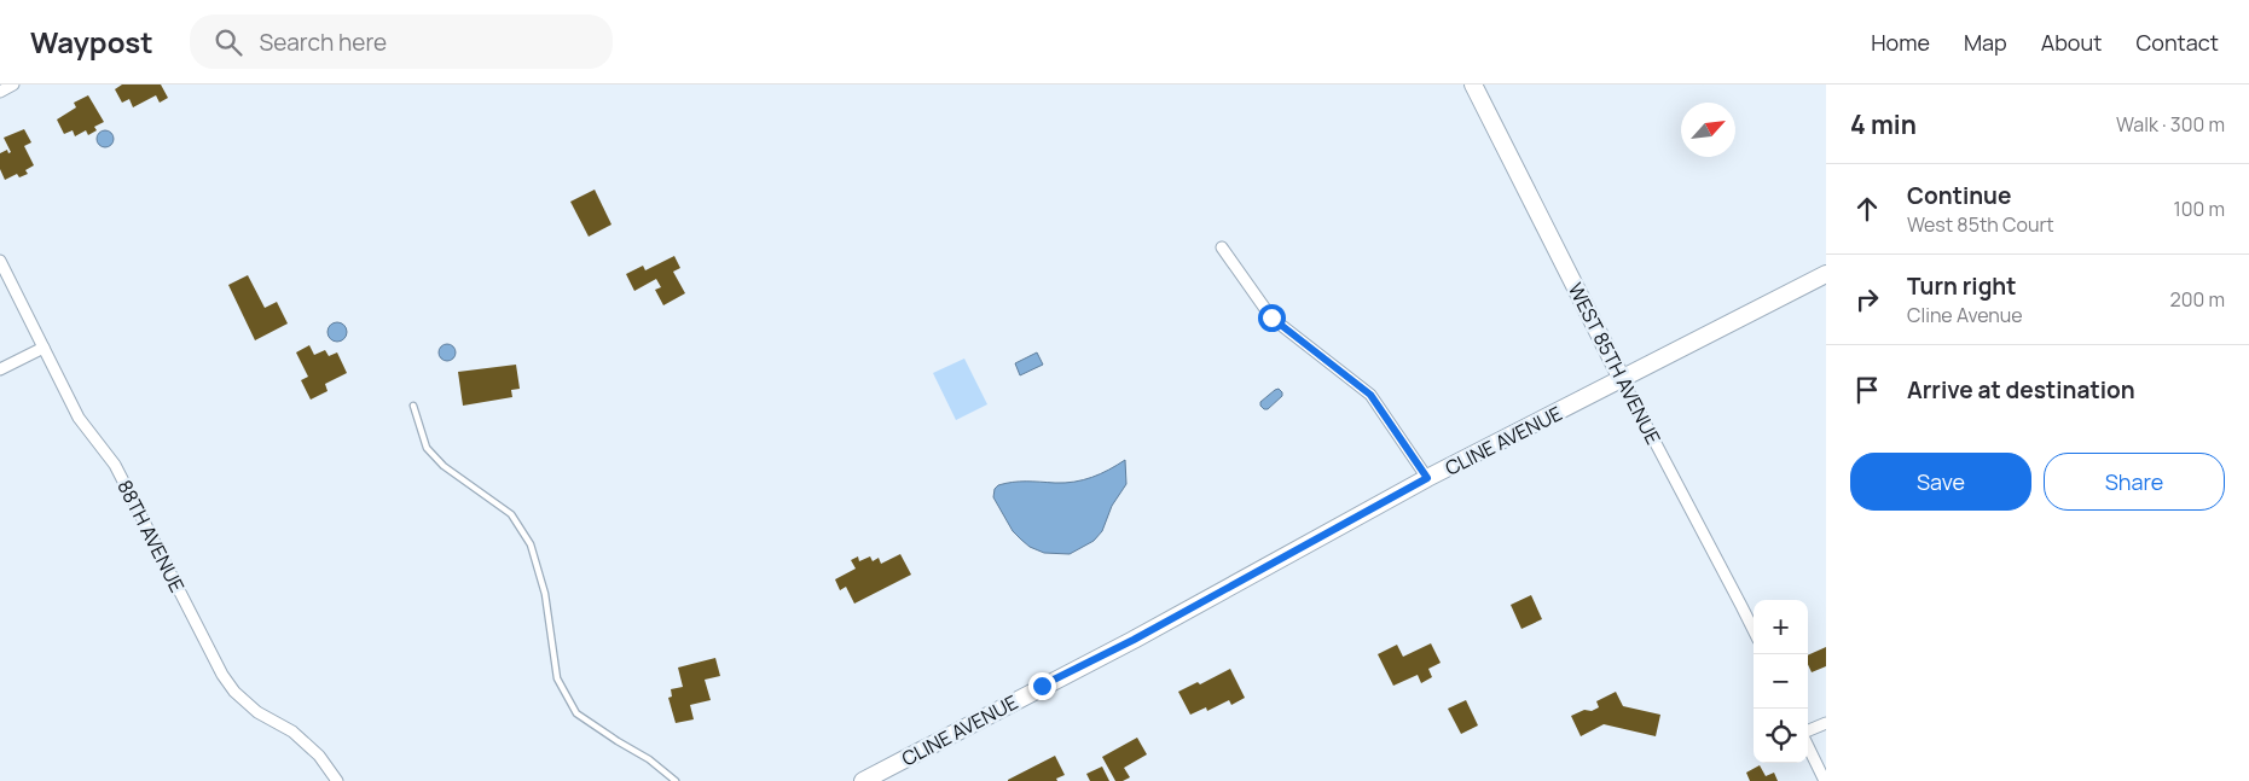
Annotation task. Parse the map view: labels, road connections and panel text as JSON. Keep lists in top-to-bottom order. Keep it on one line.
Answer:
{"streets":{"street":["WEST 85TH AVENUE","CLINE AVENUE","88TH AVENUE"]},"crossings":[["WEST 85TH AVENUE","CLINE AVENUE"]],"north":"top right","page":{"header":"Waypost","search":"Search here","nav":["Home","Map","About","Contact"],"heading":["4 min","Walk · 300 m"],"list":[["Continue","West 85th Court","100 m"],["Turn right","Cline Avenue","200 m"],"Arrive at destination"],"buttons":["Save","Share"],"map_buttons":["+","−"]}}
